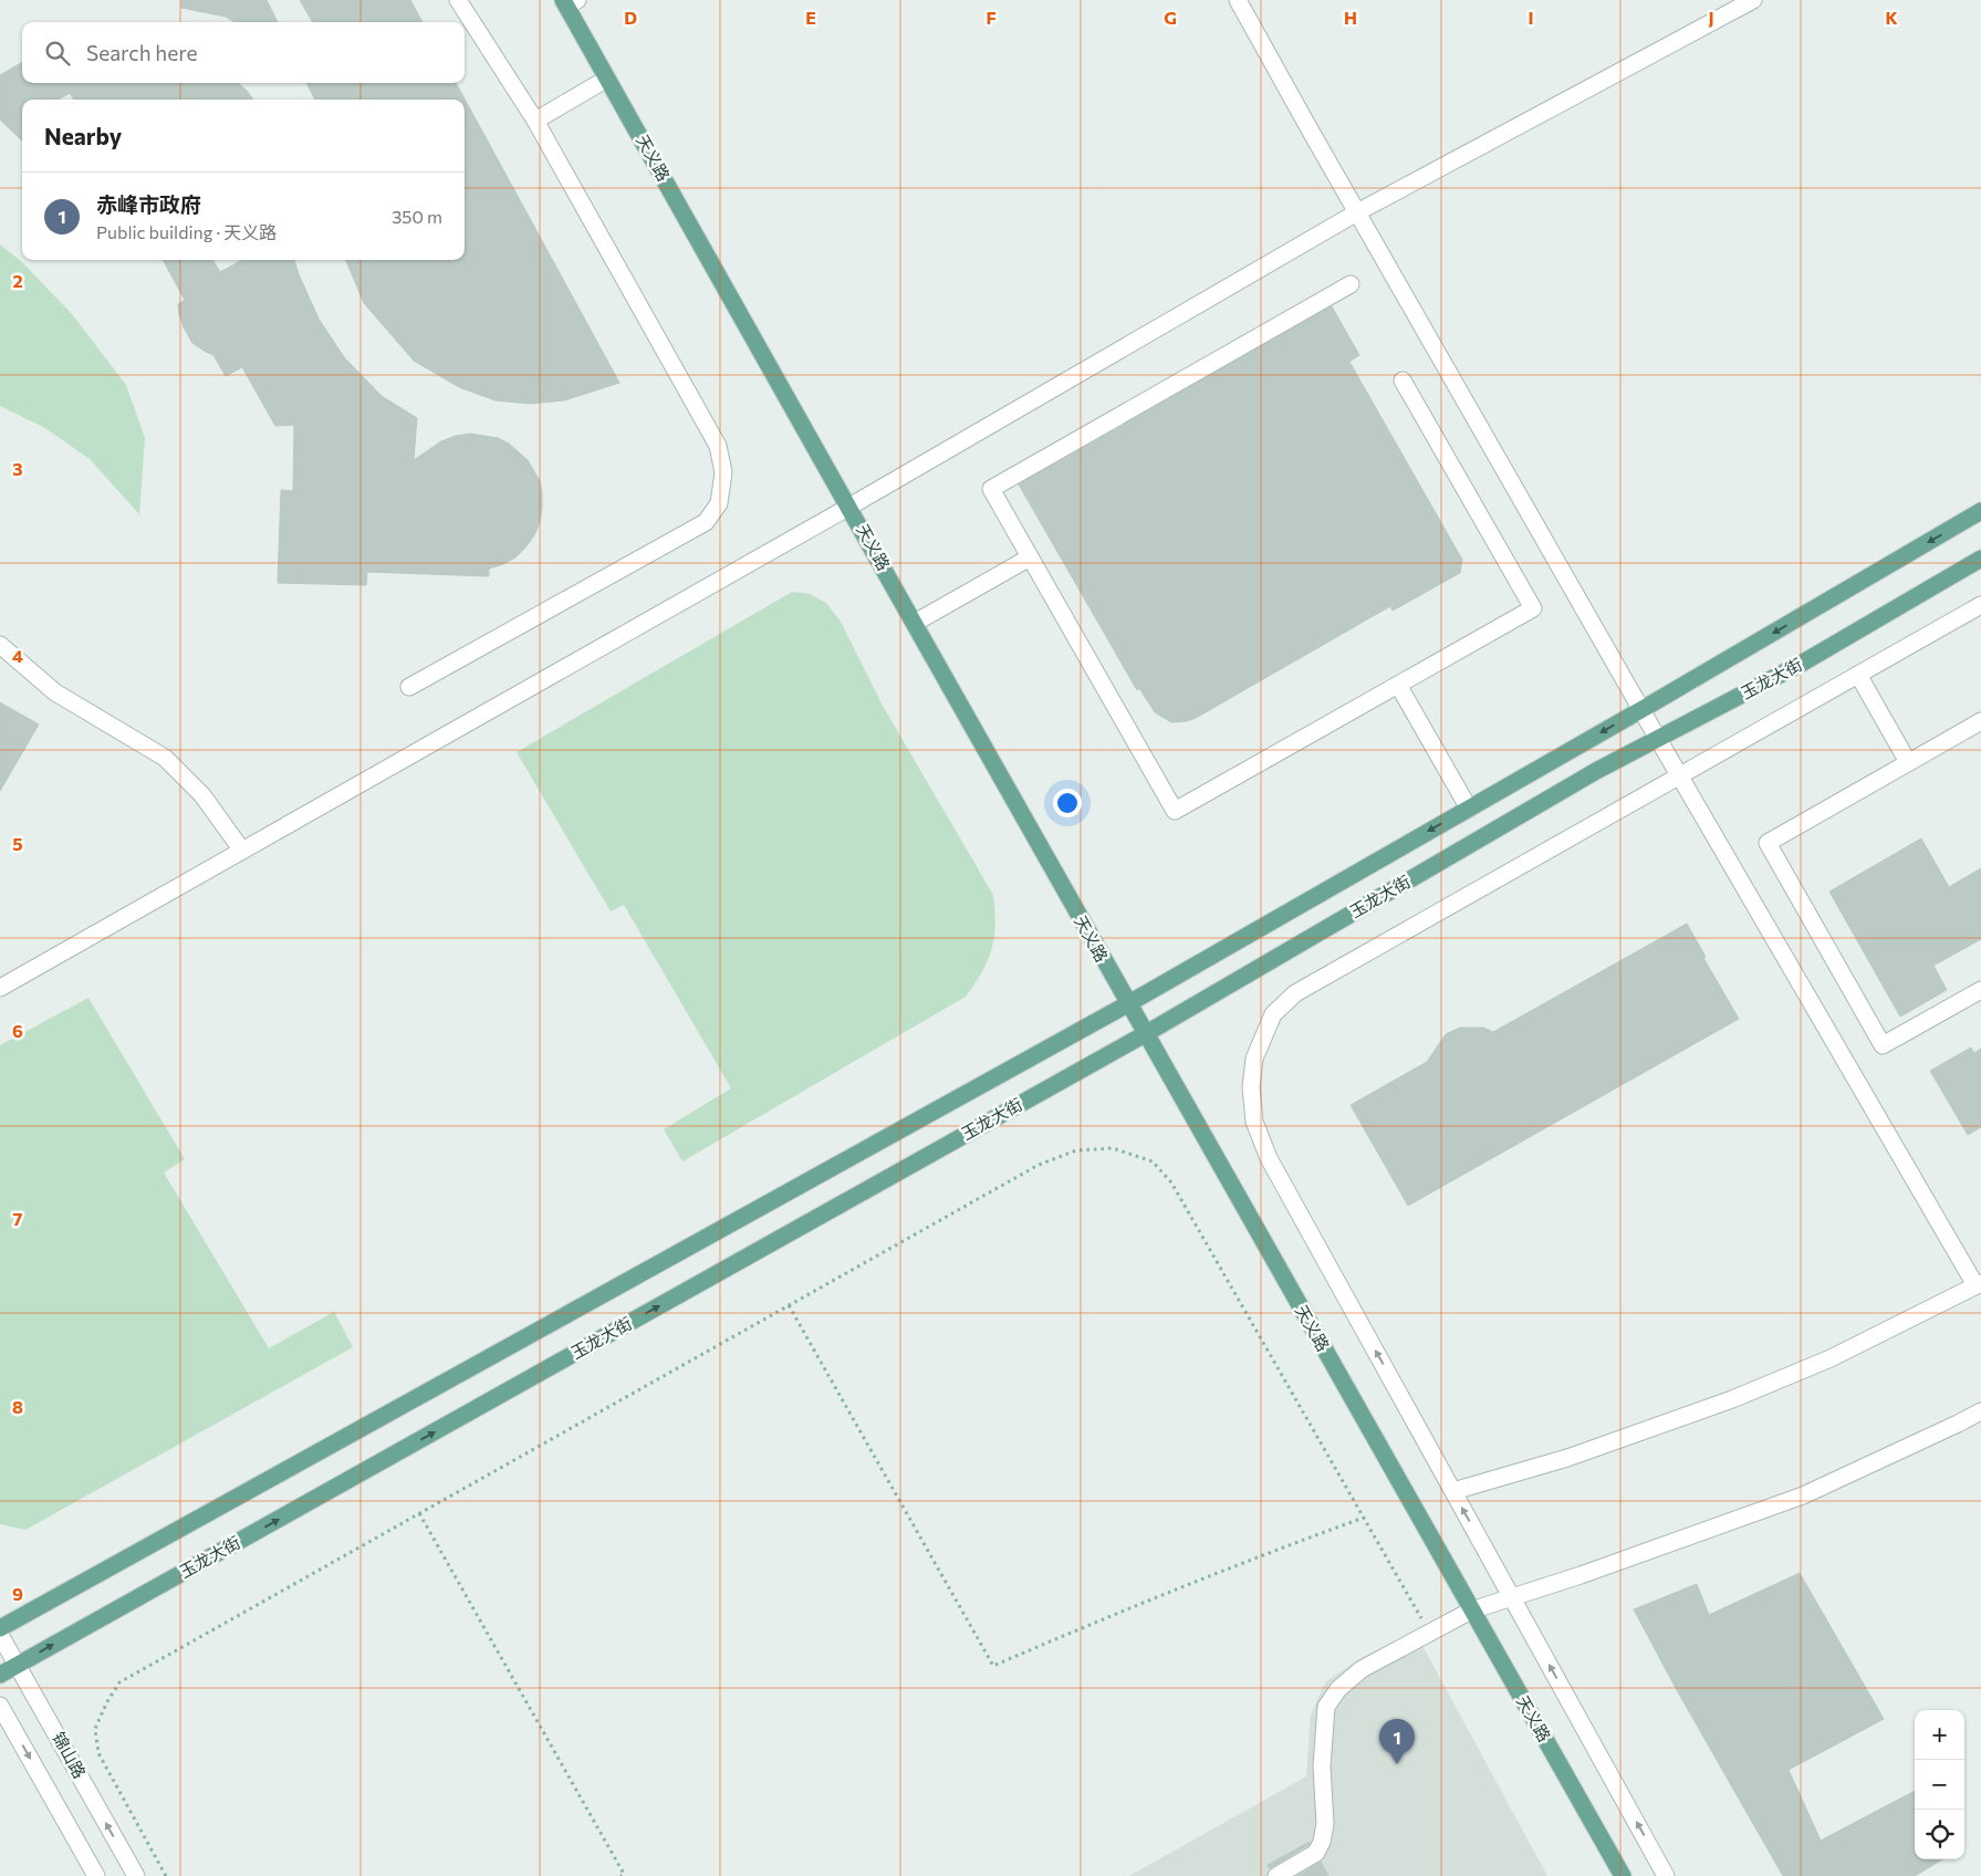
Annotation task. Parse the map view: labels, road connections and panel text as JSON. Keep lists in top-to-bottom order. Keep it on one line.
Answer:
{"streets":{"main road":["天义路","玉龙大街"],"street":["锦山路"]},"crossings":[["天义路","玉龙大街"],["玉龙大街","锦山路"]],"page":{"search":"Search here","heading":"Nearby","list":[{"mark":"1","name":"赤峰市政府","note":"Public building · 天义路","value":"350 m"}],"map_buttons":["+","−"],"pins":"1"},"grid":{"columns":["D","E","F","G","H","I","J","K"],"rows":["2","3","4","5","6","7","8","9"]}}
